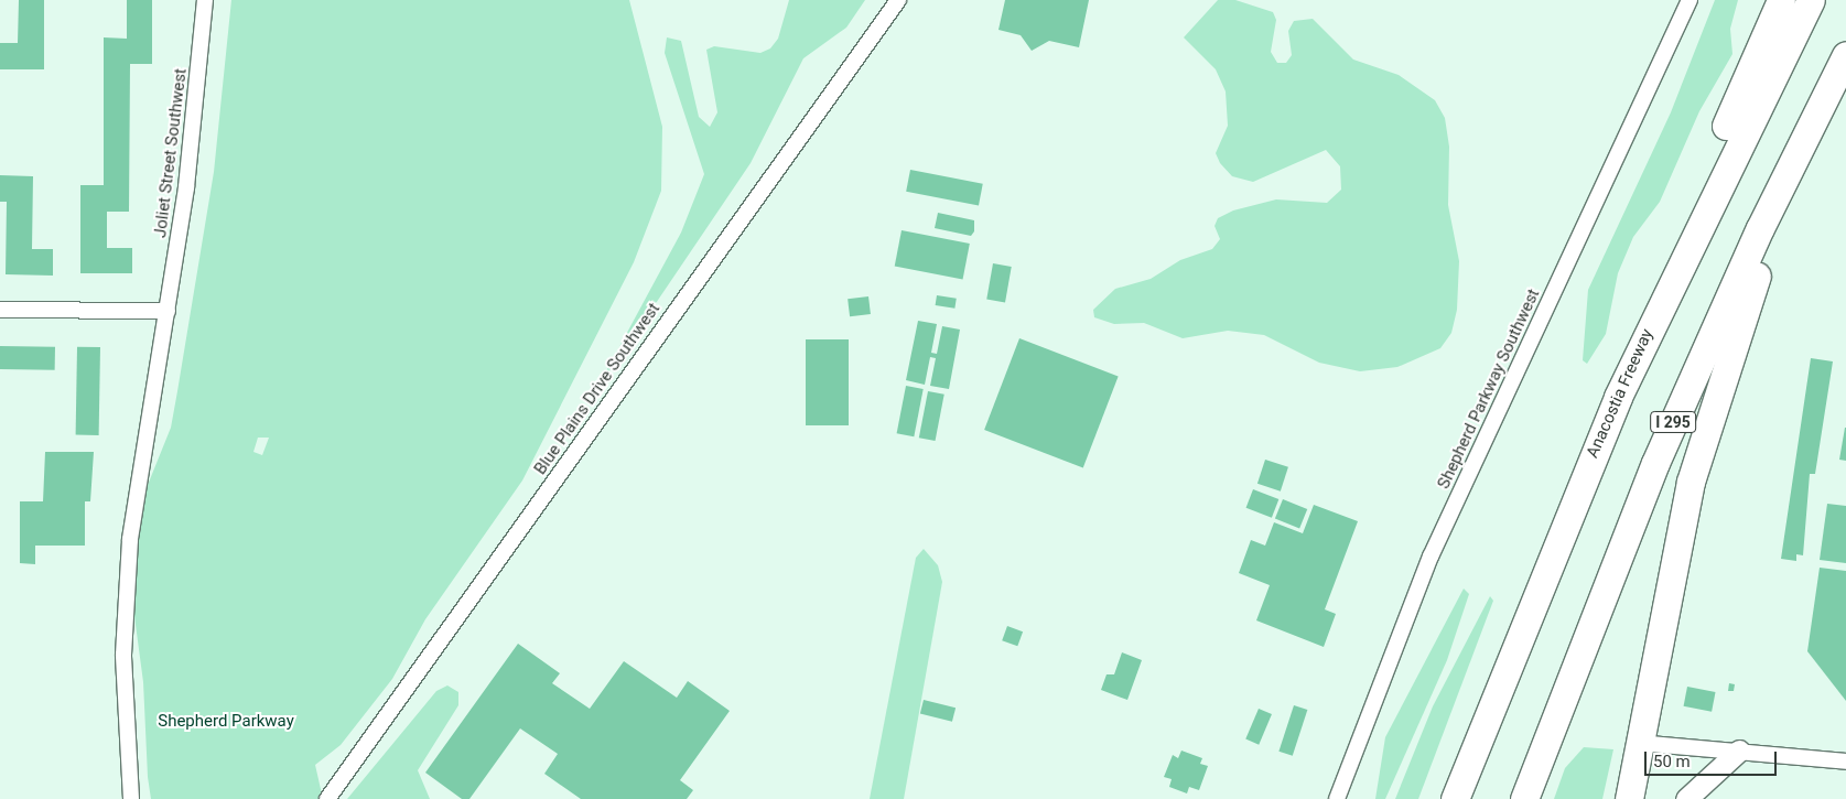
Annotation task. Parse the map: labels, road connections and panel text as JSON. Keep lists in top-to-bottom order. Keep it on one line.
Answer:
{"streets":{"highway":["Anacostia Freeway","I 295"],"street":["Joliet Street Southwest","Blue Plains Drive Southwest","Shepherd Parkway Southwest"]},"parks":["Shepherd Parkway"],"scale_bar":"50 m"}
